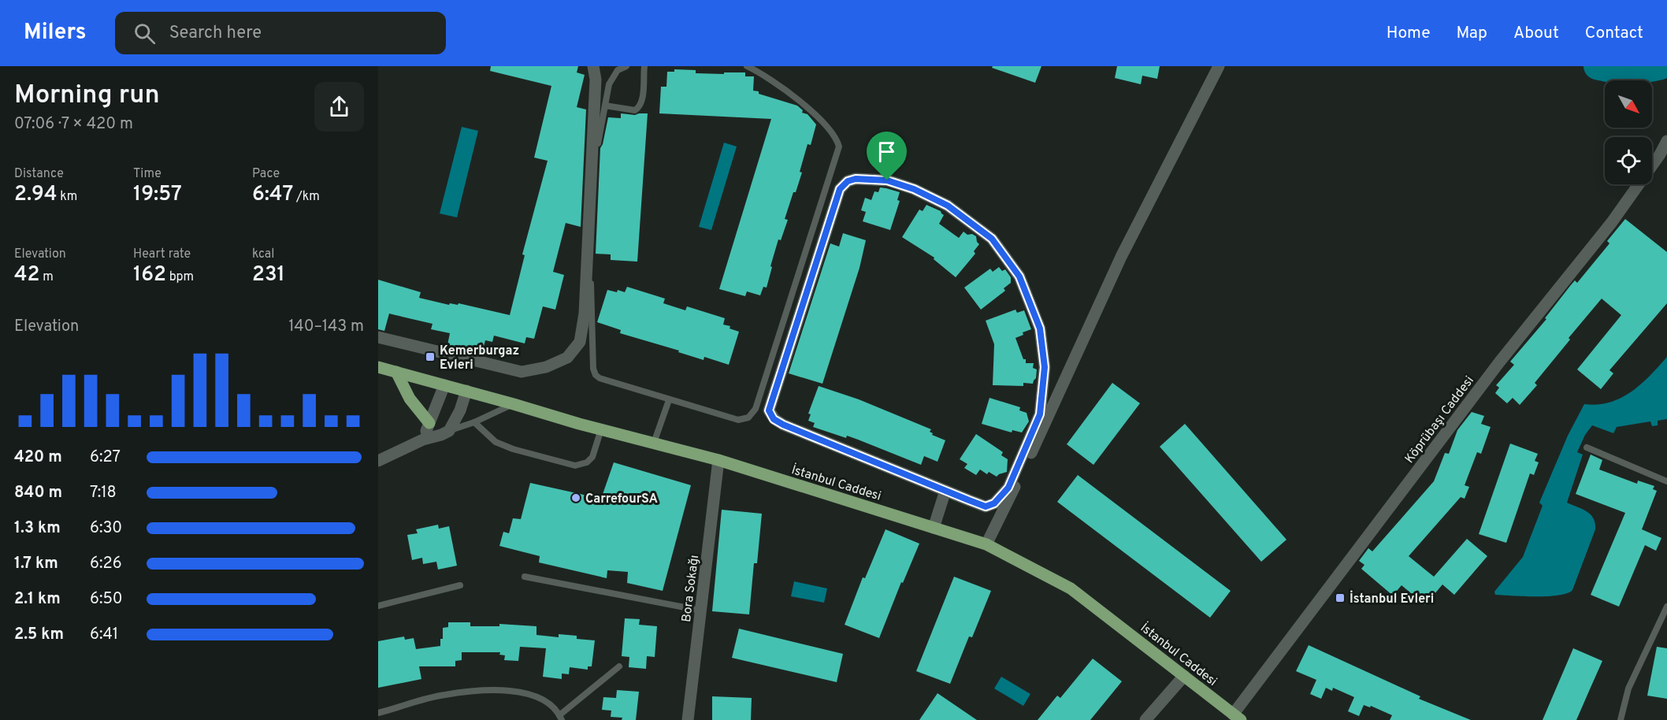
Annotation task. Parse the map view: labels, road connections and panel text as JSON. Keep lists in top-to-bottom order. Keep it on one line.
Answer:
{"streets":{"main road":["İstanbul Caddesi"],"street":["Köprübaşı Caddesi","Bora Sokağı"]},"crossings":[["Köprübaşı Caddesi","İstanbul Caddesi"],["İstanbul Caddesi","Bora Sokağı"]],"places":{"transit":["Kemerburgaz Evleri","İstanbul Evleri"],"other":["CarrefourSA"]},"north":"bottom right","page":{"header":"Milers","search":"Search here","nav":["Home","Map","About","Contact"],"heading":["Morning run","07:06 · 7 × 420 m"],"stats":[["Distance","2.94 km"],["Time","19:57"],["Pace","6:47 /km"],["Elevation","42 m"],["Heart rate","162 bpm"],["kcal","231"]],"chart":["Elevation","140–143 m"],"list":[{"name":"420 m","note":"6:27"},{"name":"840 m","note":"7:18"},{"name":"1.3 km","note":"6:30"},{"name":"1.7 km","note":"6:26"},{"name":"2.1 km","note":"6:50"},{"name":"2.5 km","note":"6:41"}]}}
